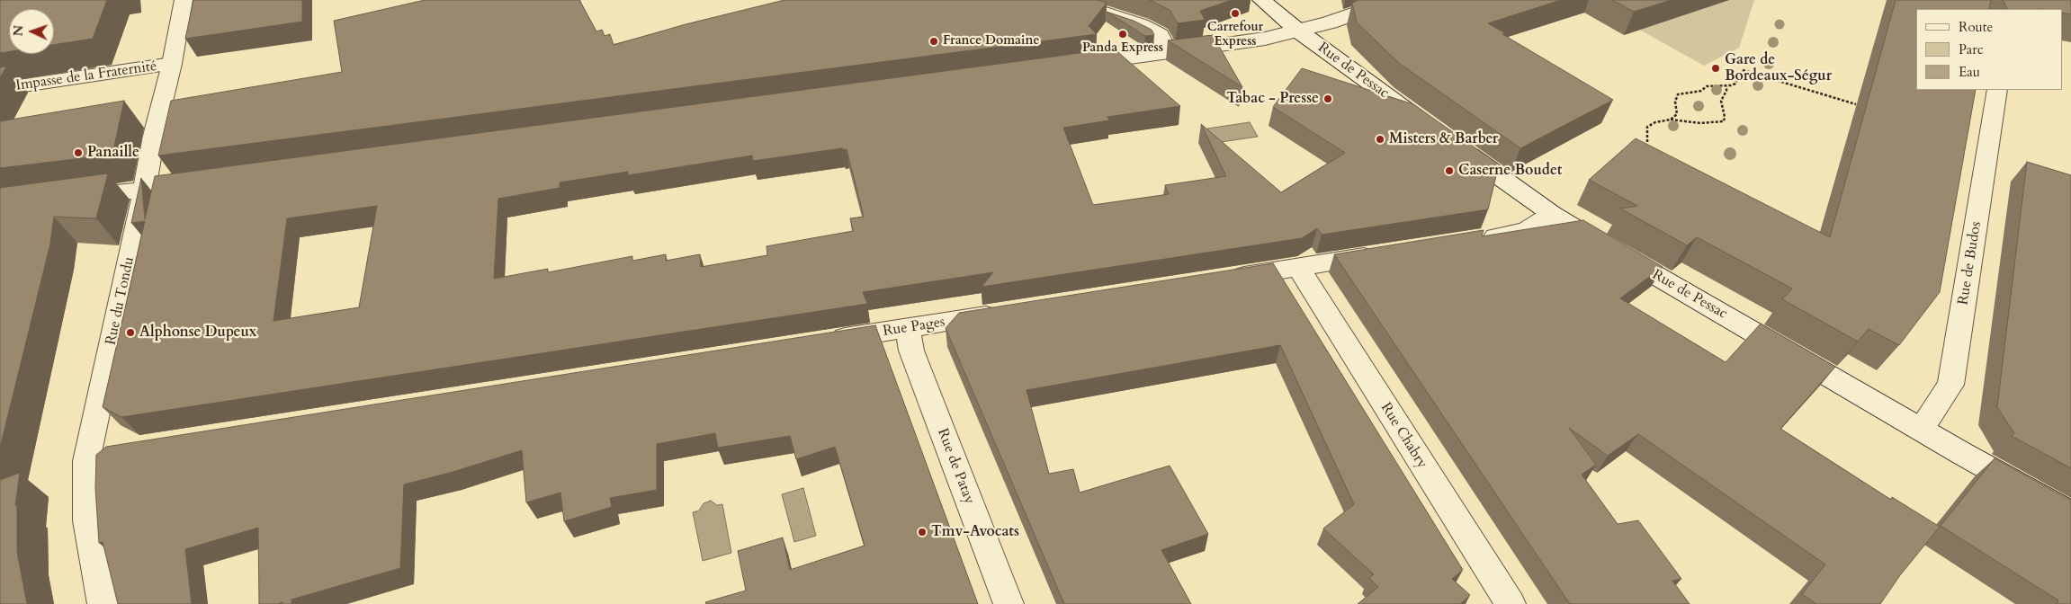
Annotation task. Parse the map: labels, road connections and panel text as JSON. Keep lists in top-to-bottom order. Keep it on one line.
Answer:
{"streets":{"street":["Rue de Pessac","Impasse de la Fraternité","Rue de Budos","Rue du Tondu","Rue Pages","Rue Chabry","Rue de Patay"]},"crossings":[["Rue de Pessac","Rue de Budos"],["Impasse de la Fraternité","Rue du Tondu"],["Rue Pages","Rue de Patay"]],"places":["Carrefour Express","Panda Express","France Domaine","Gare de Bordeaux-Ségur","Tabac - Presse","Misters & Barber","Panaille","Caserne Boudet","Alphonse Dupeux","Tmv-Avocats"],"legend":["Route","Parc","Eau"],"north":"left"}
